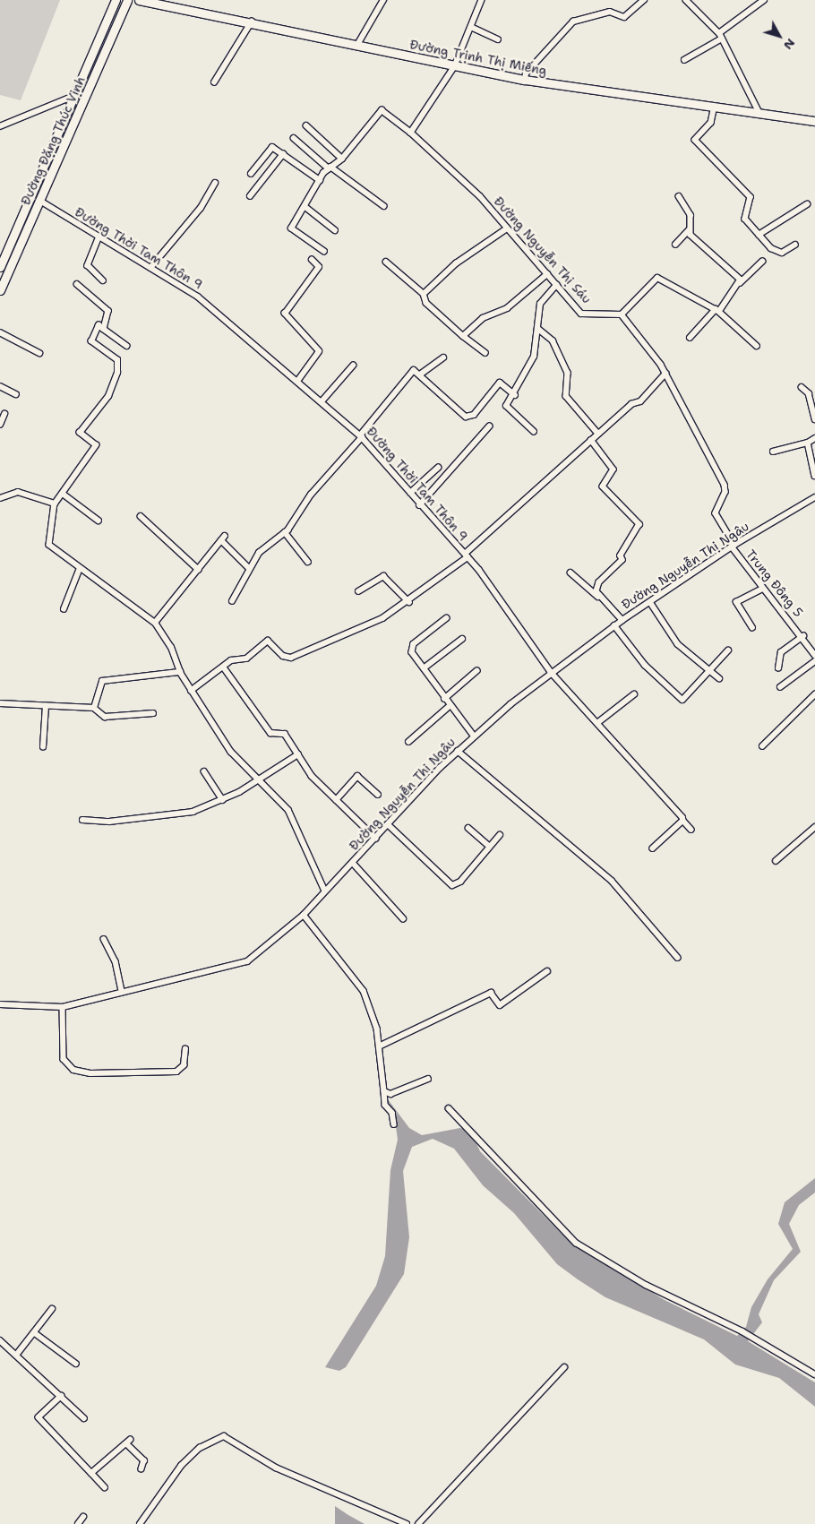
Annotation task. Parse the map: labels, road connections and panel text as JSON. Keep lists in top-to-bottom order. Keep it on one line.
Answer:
{"streets":{"main road":["Đường Trịnh Thị Miếng","Đường Đặng Thúc Vịnh"],"street":["Đường Thời Tam Thôn 9","Đường Nguyễn Thị Sáu","Đường Nguyễn Thị Ngâu","Trung Đông 5"]},"crossings":[["Đường Đặng Thúc Vịnh","Đường Thời Tam Thôn 9"],["Đường Thời Tam Thôn 9","Đường Nguyễn Thị Ngâu"],["Đường Nguyễn Thị Ngâu","Trung Đông 5"]],"north":"bottom right"}
